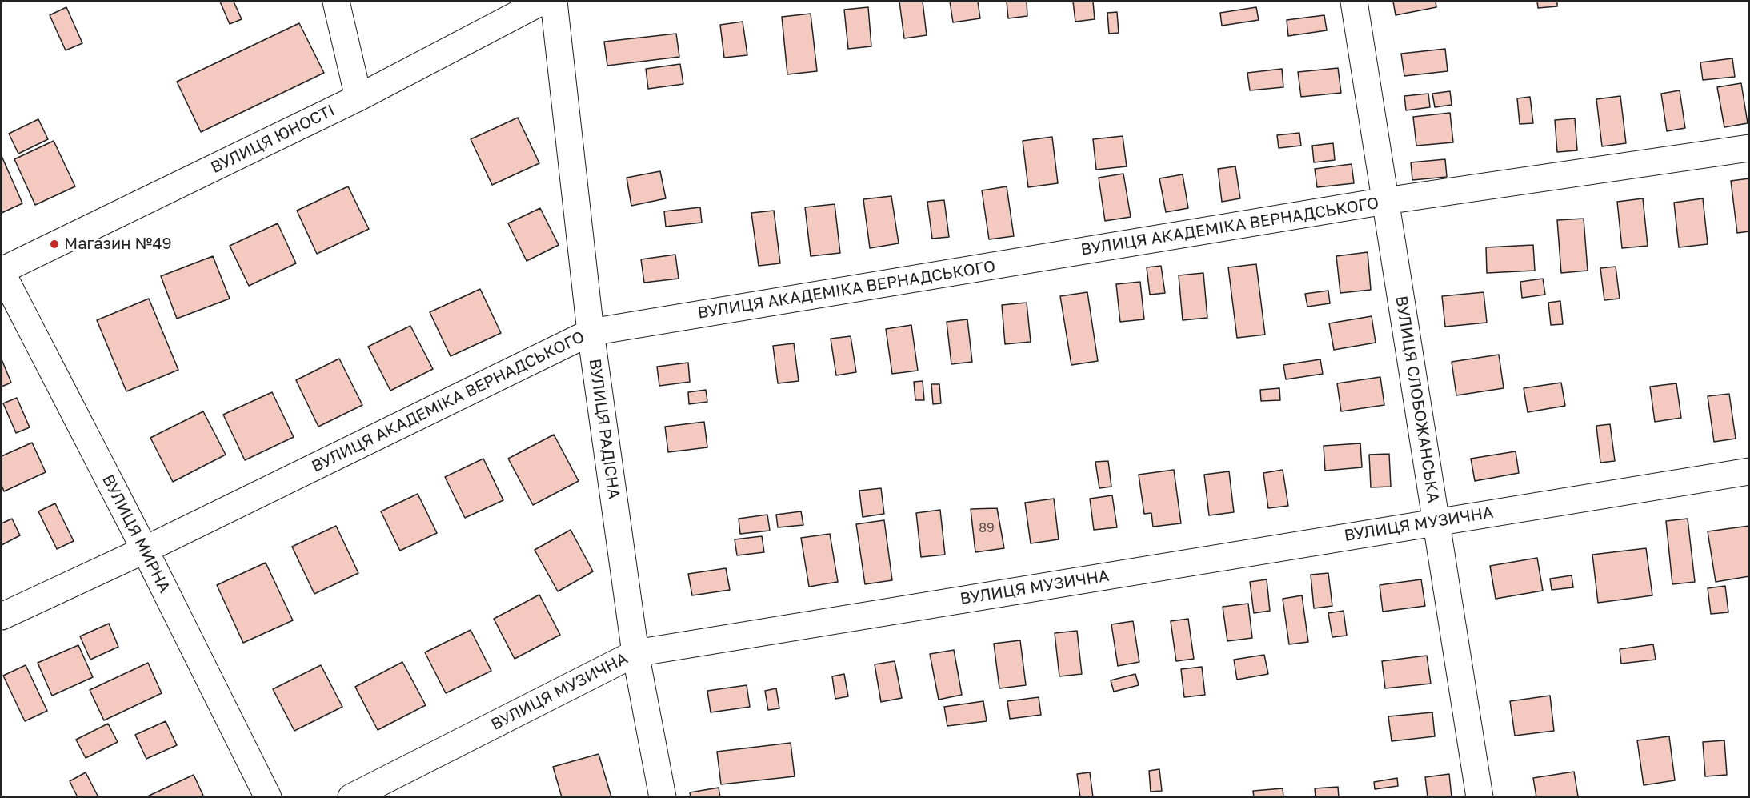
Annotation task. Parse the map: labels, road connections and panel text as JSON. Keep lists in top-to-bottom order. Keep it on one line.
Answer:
{"streets":{"street":["ВУЛИЦЯ ЮНОСТІ","ВУЛИЦЯ АКАДЕМІКА ВЕРНАДСЬКОГО","ВУЛИЦЯ СЛОБОЖАНСЬКА","ВУЛИЦЯ РАДІСНА","ВУЛИЦЯ МУЗИЧНА","ВУЛИЦЯ МИРНА"]},"crossings":[["ВУЛИЦЯ ЮНОСТІ","ВУЛИЦЯ МИРНА"],["ВУЛИЦЯ АКАДЕМІКА ВЕРНАДСЬКОГО","ВУЛИЦЯ СЛОБОЖАНСЬКА"],["ВУЛИЦЯ АКАДЕМІКА ВЕРНАДСЬКОГО","ВУЛИЦЯ РАДІСНА"],["ВУЛИЦЯ АКАДЕМІКА ВЕРНАДСЬКОГО","ВУЛИЦЯ МИРНА"],["ВУЛИЦЯ СЛОБОЖАНСЬКА","ВУЛИЦЯ МУЗИЧНА"],["ВУЛИЦЯ РАДІСНА","ВУЛИЦЯ МУЗИЧНА"]],"places":["Магазин №49"],"house_numbers":["89"]}
